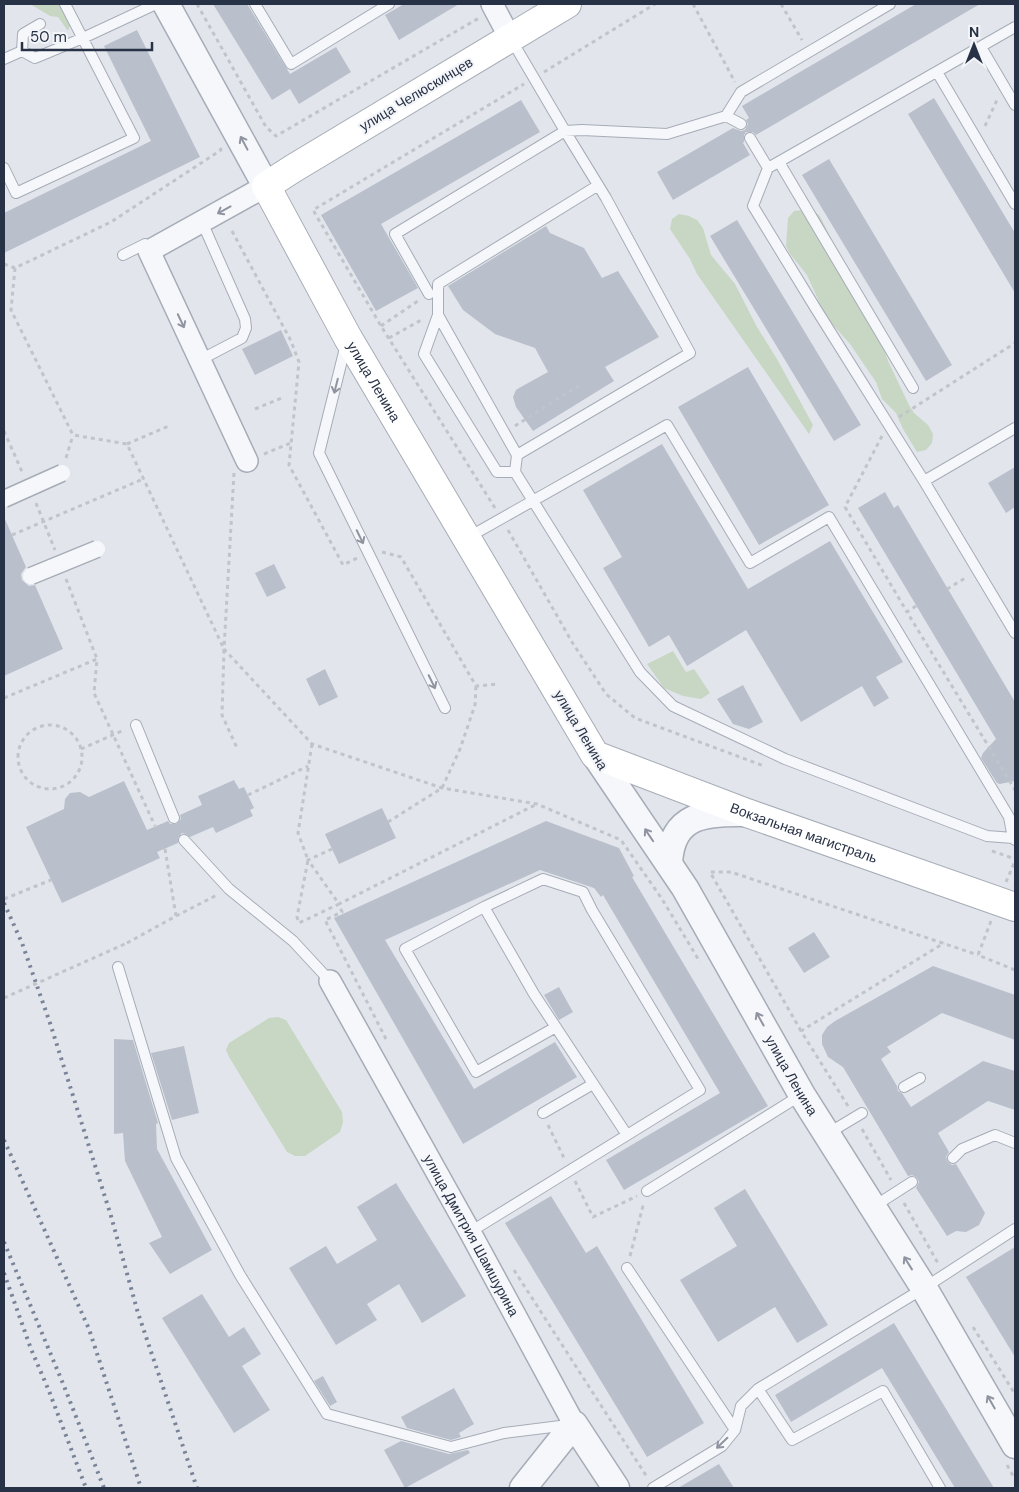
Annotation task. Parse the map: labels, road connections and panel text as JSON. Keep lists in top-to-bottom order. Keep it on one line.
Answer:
{"streets":{"main road":["улица Челюскинцев","улица Ленина","Вокзальная магистраль"],"street":["улица Дмитрия Шамшурина"]},"crossings":[["улица Челюскинцев","улица Ленина"],["улица Ленина","Вокзальная магистраль"]],"one_way":["улица Ленина"],"scale_bar":"50 m","north":"top"}
